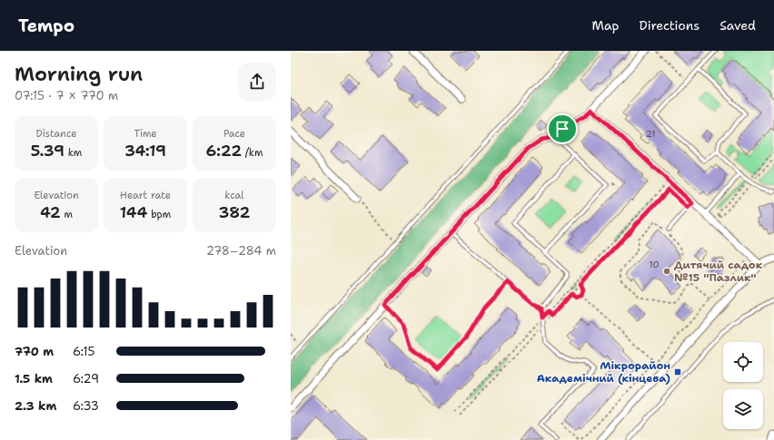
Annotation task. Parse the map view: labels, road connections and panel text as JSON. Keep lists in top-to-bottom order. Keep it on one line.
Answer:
{"places":{"other":["Дитячий садок №15 \"Пазлик\""],"transit":["Мікрорайон Академічний (кінцева)"]},"house_numbers":["21","10"],"page":{"header":"Tempo","nav":["Map","Directions","Saved"],"heading":["Morning run","07:15 · 7 × 770 m"],"stats":[["Distance","5.39 km"],["Time","34:19"],["Pace","6:22 /km"],["Elevation","42 m"],["Heart rate","144 bpm"],["kcal","382"]],"chart":["Elevation","278–284 m"],"list":[{"name":"770 m","note":"6:15"},{"name":"1.5 km","note":"6:29"},{"name":"2.3 km","note":"6:33"}]}}
